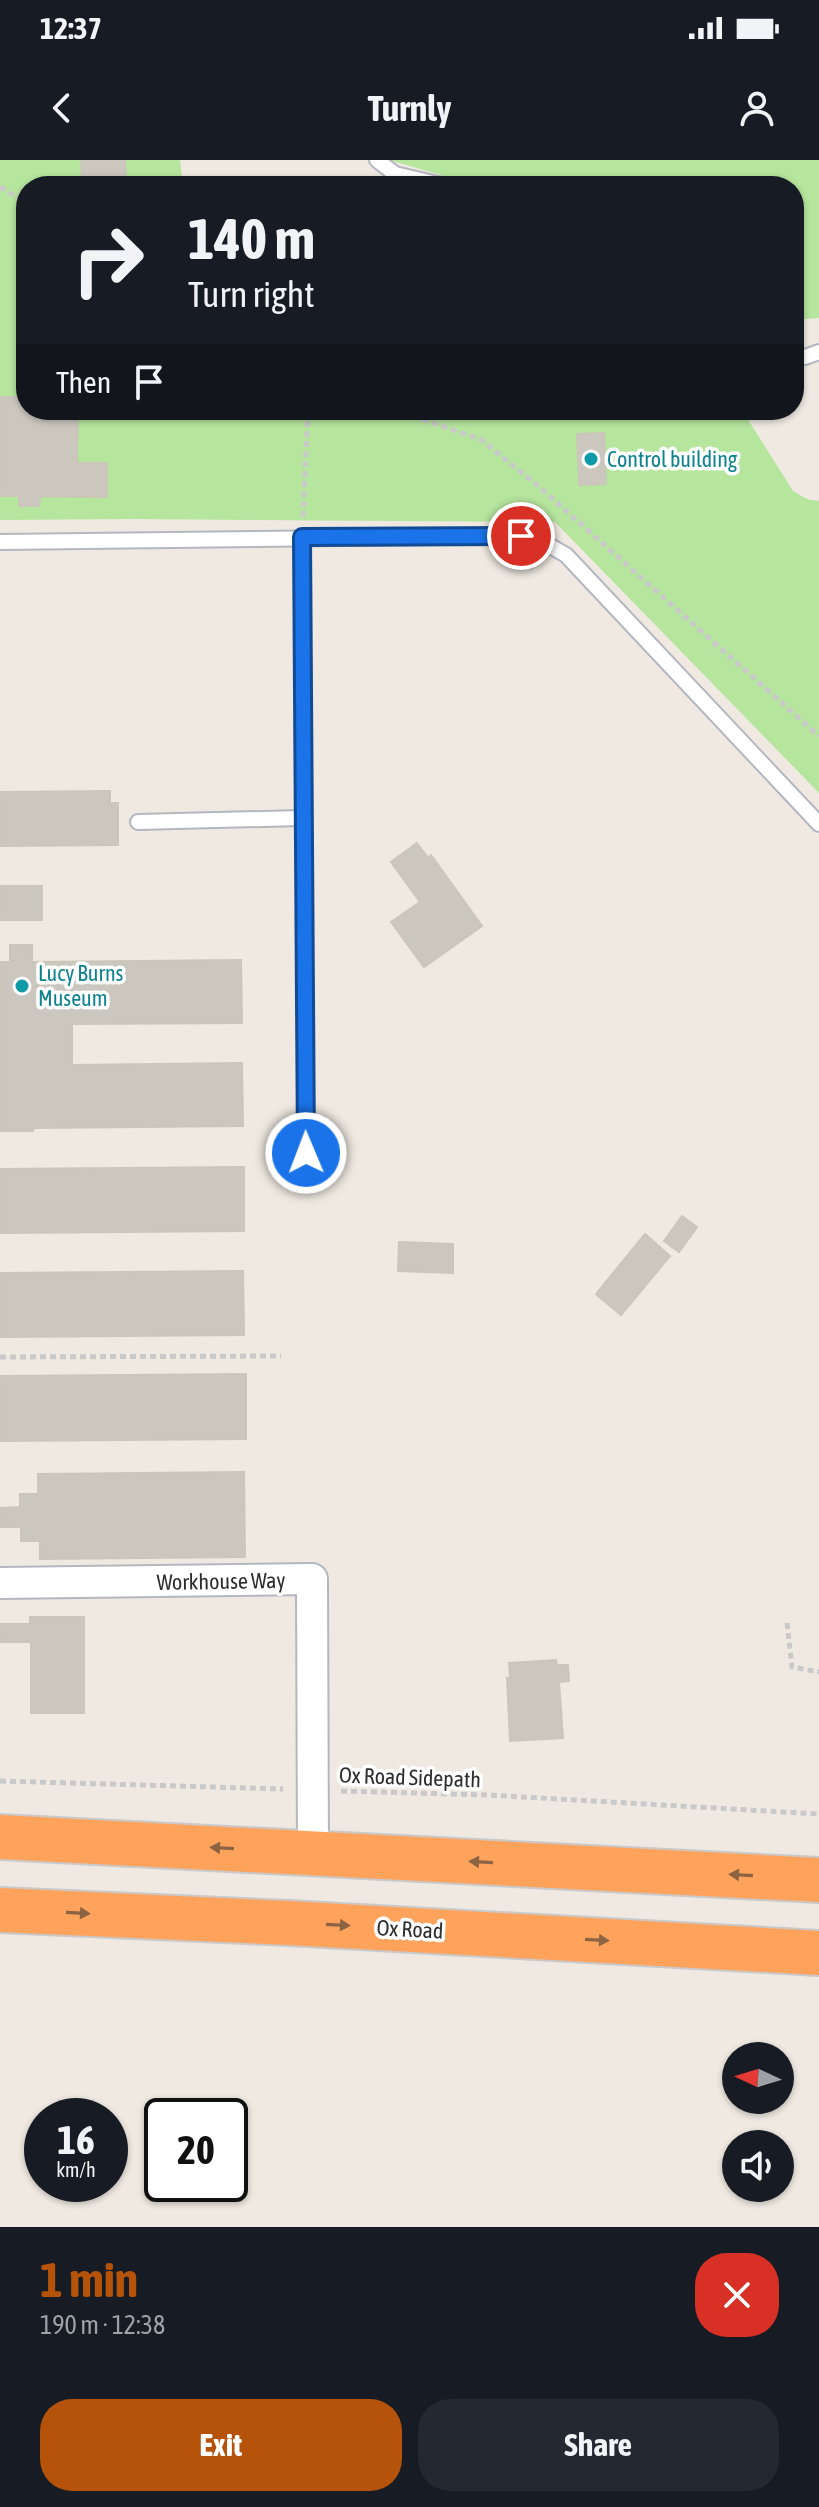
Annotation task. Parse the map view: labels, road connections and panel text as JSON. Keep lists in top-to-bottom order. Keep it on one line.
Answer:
{"streets":{"highway":["Ox Road"],"street":["Workhouse Way"],"path":["Ox Road Sidepath"]},"crossings":[["Workhouse Way","Ox Road Sidepath"]],"places":["Control building","Lucy Burns Museum"],"north":"left","page":{"status":"12:37","header":"Turnly","turn":["140 m","Turn right"],"then":"Then","speed":"16 km/h","limit":"20","heading":["1 min","190 m · 12:38"],"buttons":["Exit","Share"]}}
